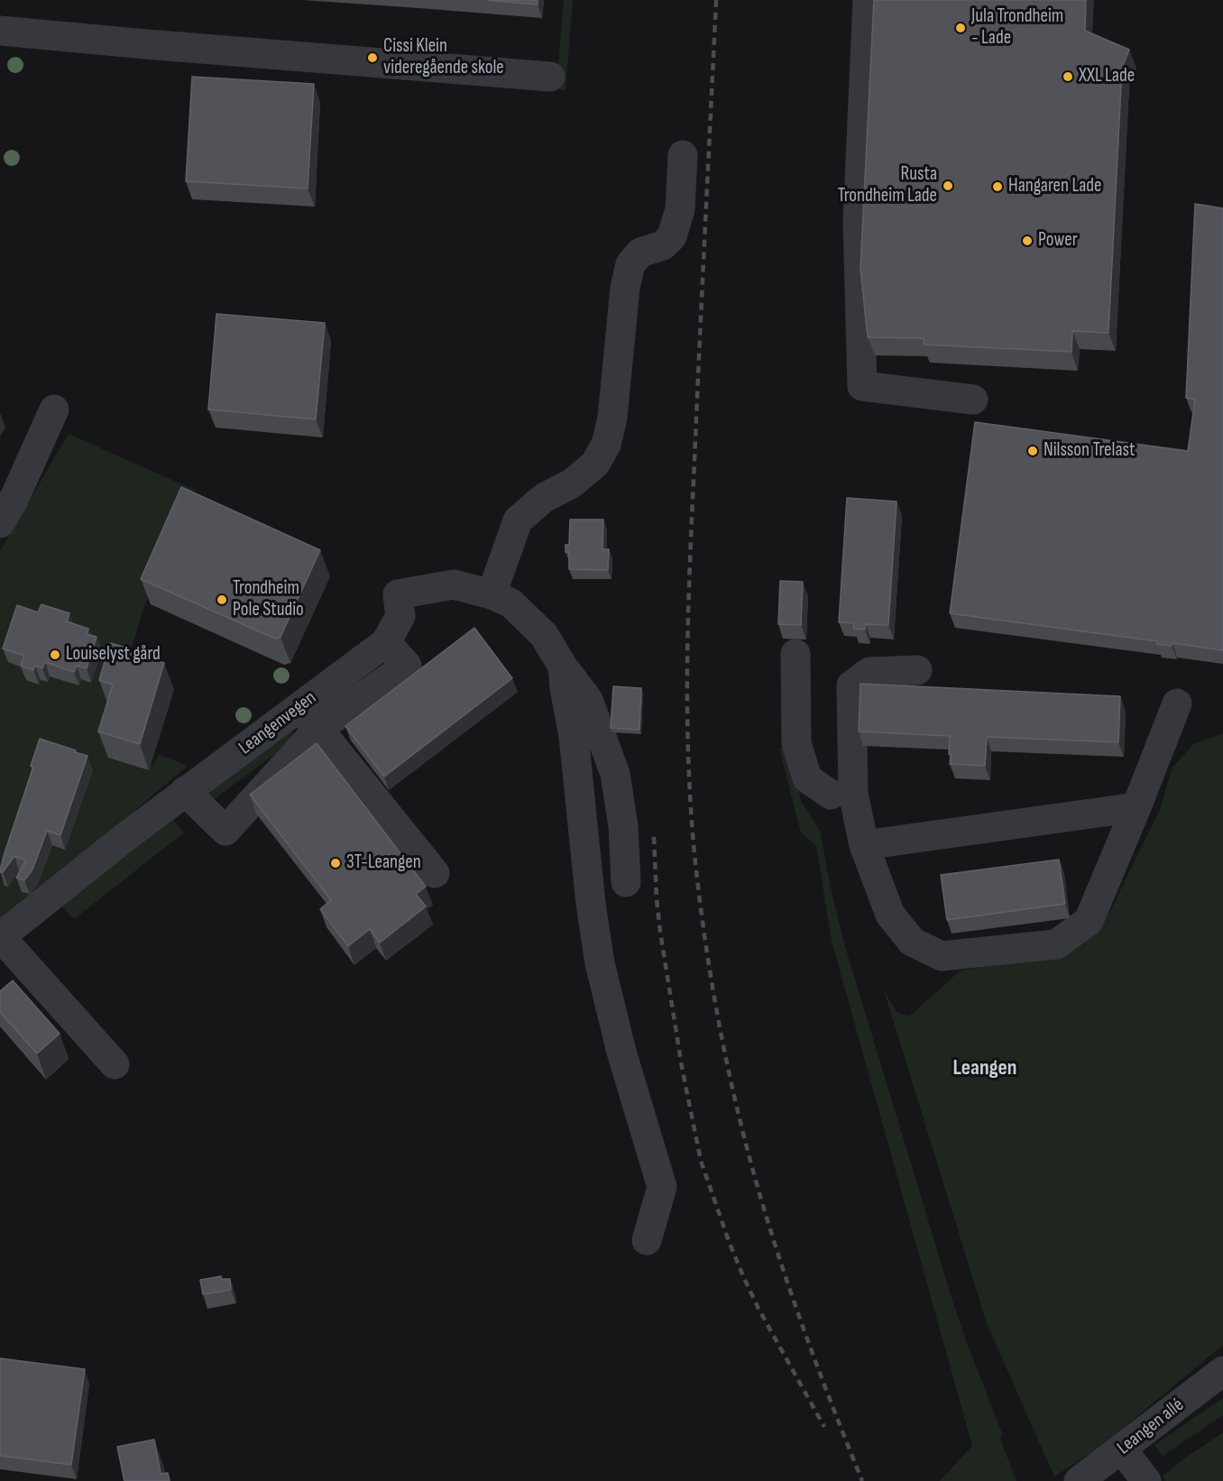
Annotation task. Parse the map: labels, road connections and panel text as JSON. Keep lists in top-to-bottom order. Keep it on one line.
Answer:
{"streets":{"street":["Leangenvegen","Leangen allé"]},"districts":["Leangen"],"places":["Jula Trondheim - Lade","Cissi Klein videregående skole","XXL Lade","Rusta Trondheim Lade","Hangaren Lade","Power","Nilsson Trelast","Trondheim Pole Studio","Louiselyst gård","3T-Leangen"]}
